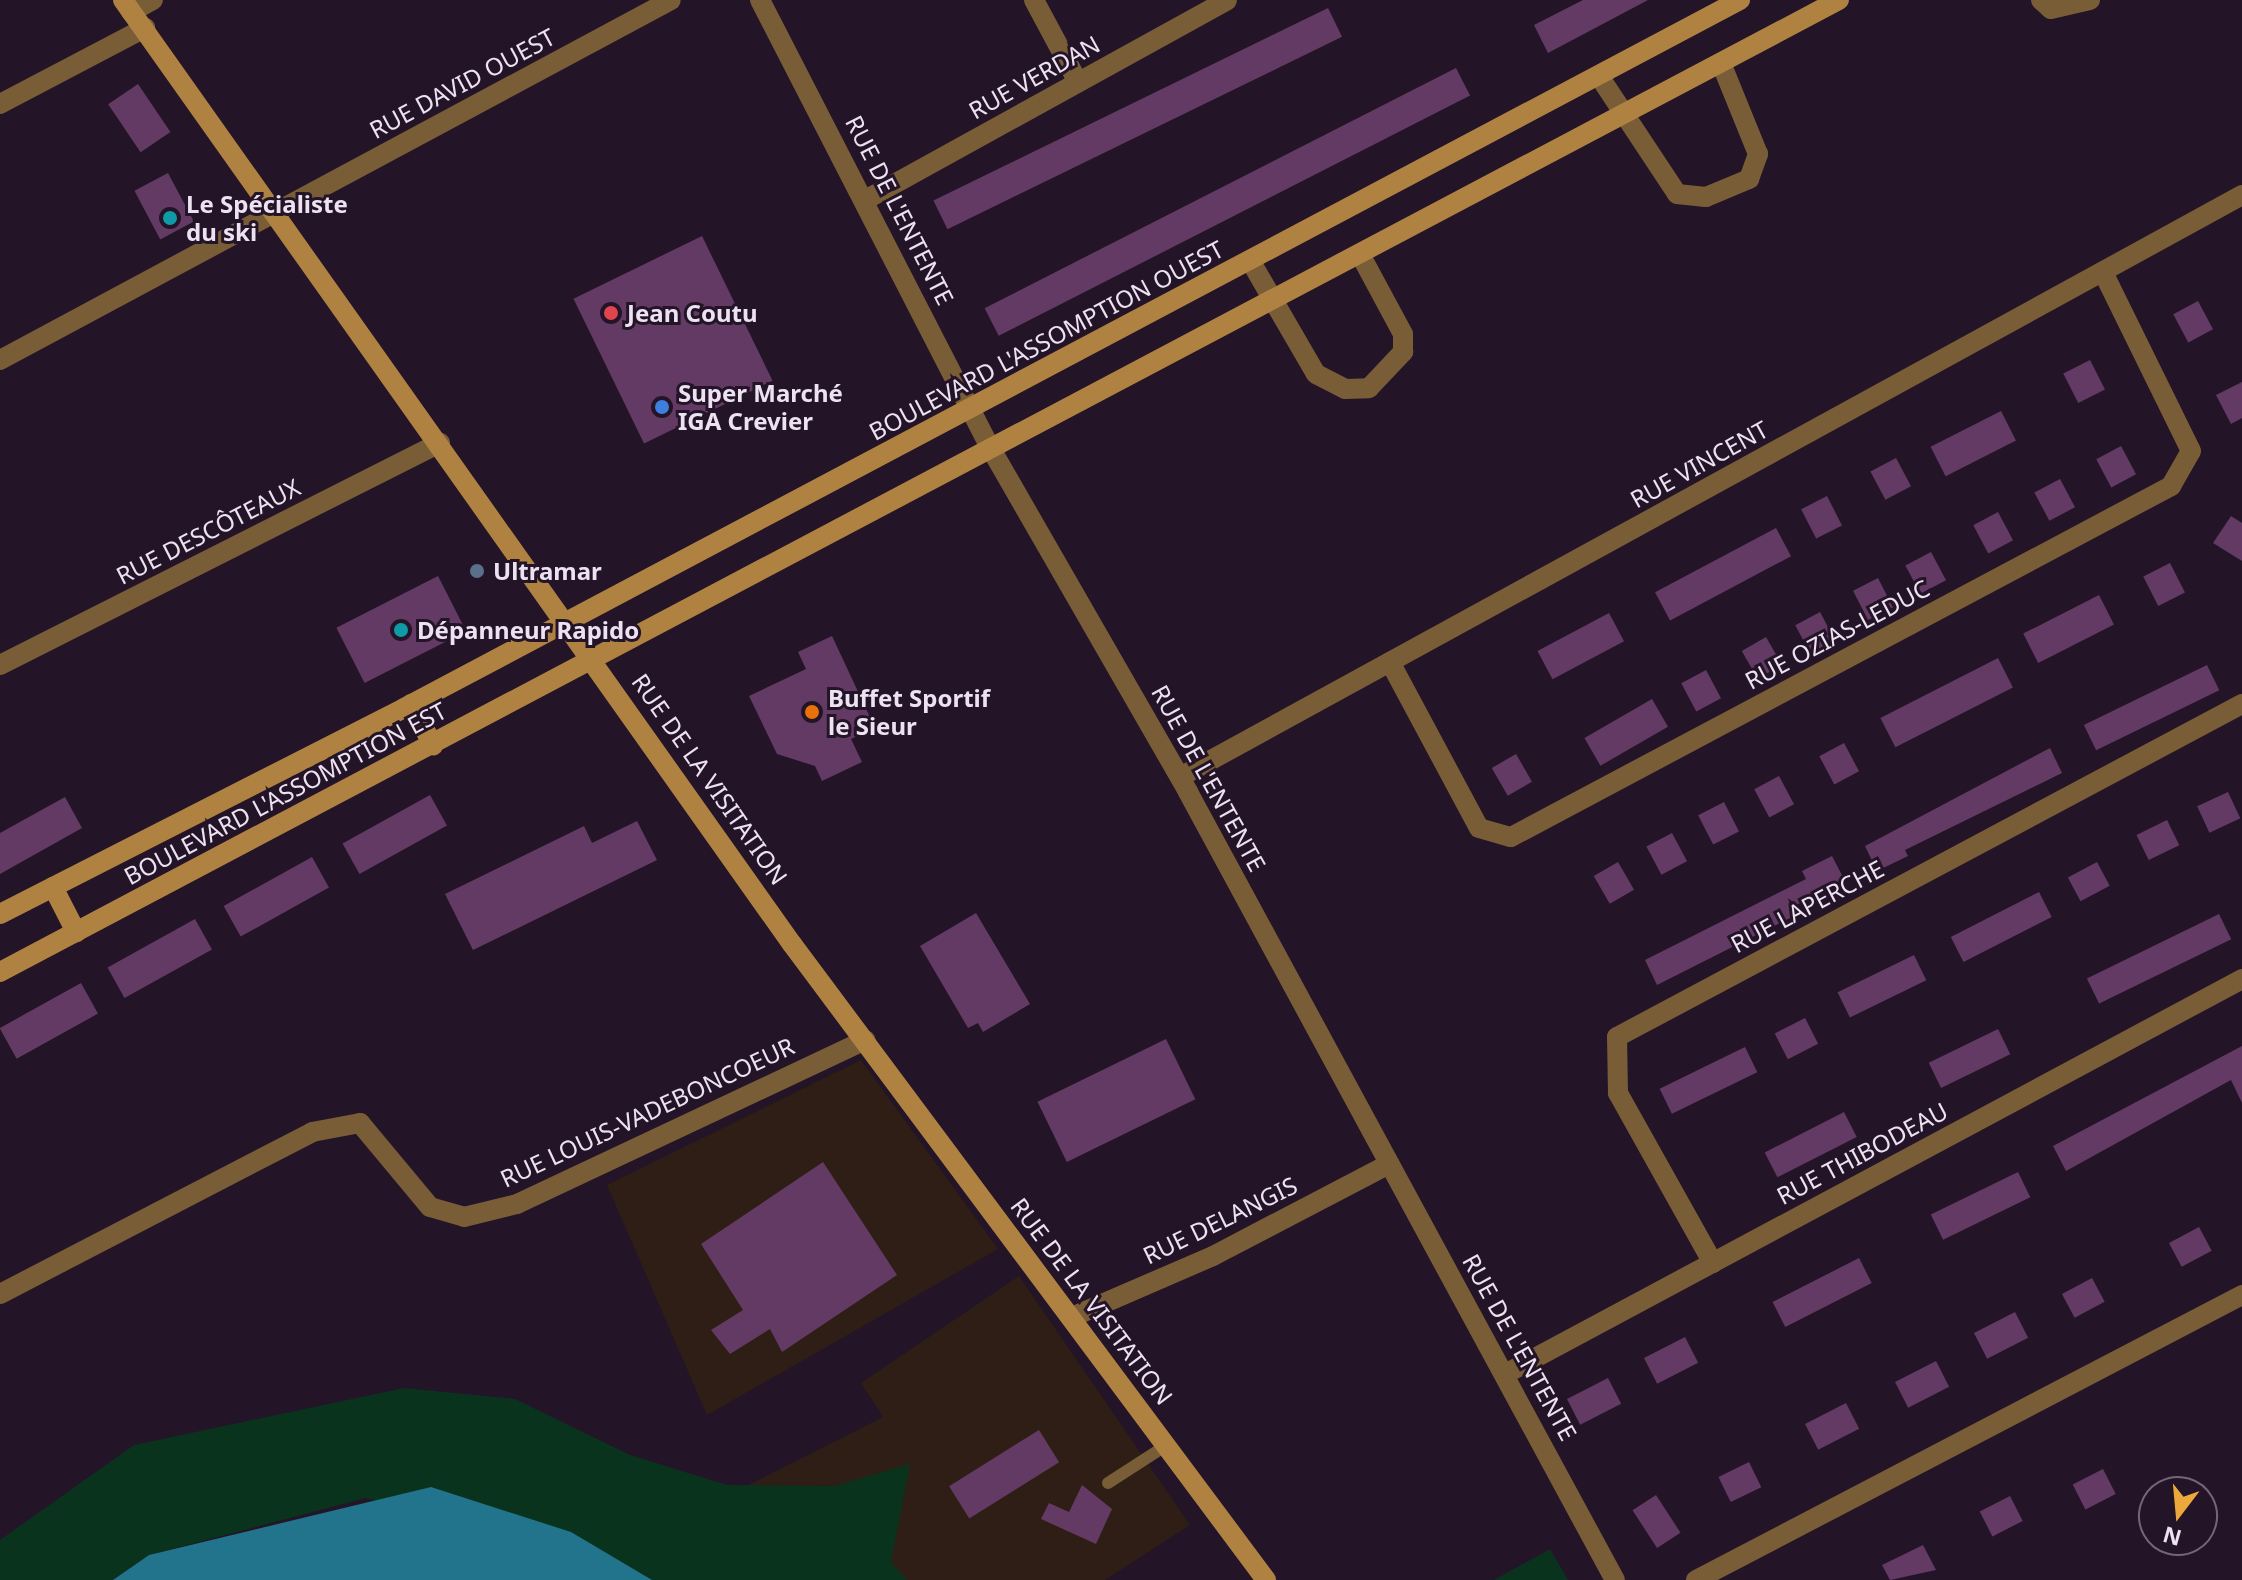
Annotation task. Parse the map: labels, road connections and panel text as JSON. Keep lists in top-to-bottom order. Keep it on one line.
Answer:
{"streets":{"street":["RUE VERDAN","RUE DAVID OUEST","RUE DE L'ENTENTE","BOULEVARD L'ASSOMPTION OUEST","RUE VINCENT","RUE DESCÔTEAUX","RUE OZIAS-LEDUC","RUE DE LA VISITATION","BOULEVARD L'ASSOMPTION EST","RUE LAPERCHE","RUE LOUIS-VADEBONCOEUR","RUE THIBODEAU","RUE DELANGIS"]},"crossings":[["RUE VERDAN","RUE DE L'ENTENTE"],["RUE DAVID OUEST","RUE DE LA VISITATION"],["RUE DE L'ENTENTE","BOULEVARD L'ASSOMPTION OUEST"],["RUE DE L'ENTENTE","RUE VINCENT"],["RUE DE L'ENTENTE","RUE THIBODEAU"],["RUE DE L'ENTENTE","RUE DELANGIS"],["BOULEVARD L'ASSOMPTION OUEST","RUE DE LA VISITATION"],["BOULEVARD L'ASSOMPTION OUEST","BOULEVARD L'ASSOMPTION EST"],["RUE VINCENT","RUE OZIAS-LEDUC"],["RUE DESCÔTEAUX","RUE DE LA VISITATION"],["RUE DE LA VISITATION","BOULEVARD L'ASSOMPTION EST"],["RUE DE LA VISITATION","RUE LOUIS-VADEBONCOEUR"],["RUE DE LA VISITATION","RUE DELANGIS"],["RUE LAPERCHE","RUE THIBODEAU"]],"places":["Le Spécialiste du ski","Jean Coutu","Super Marché IGA Crevier","Ultramar","Dépanneur Rapido","Buffet Sportif le Sieur"],"north":"bottom"}
